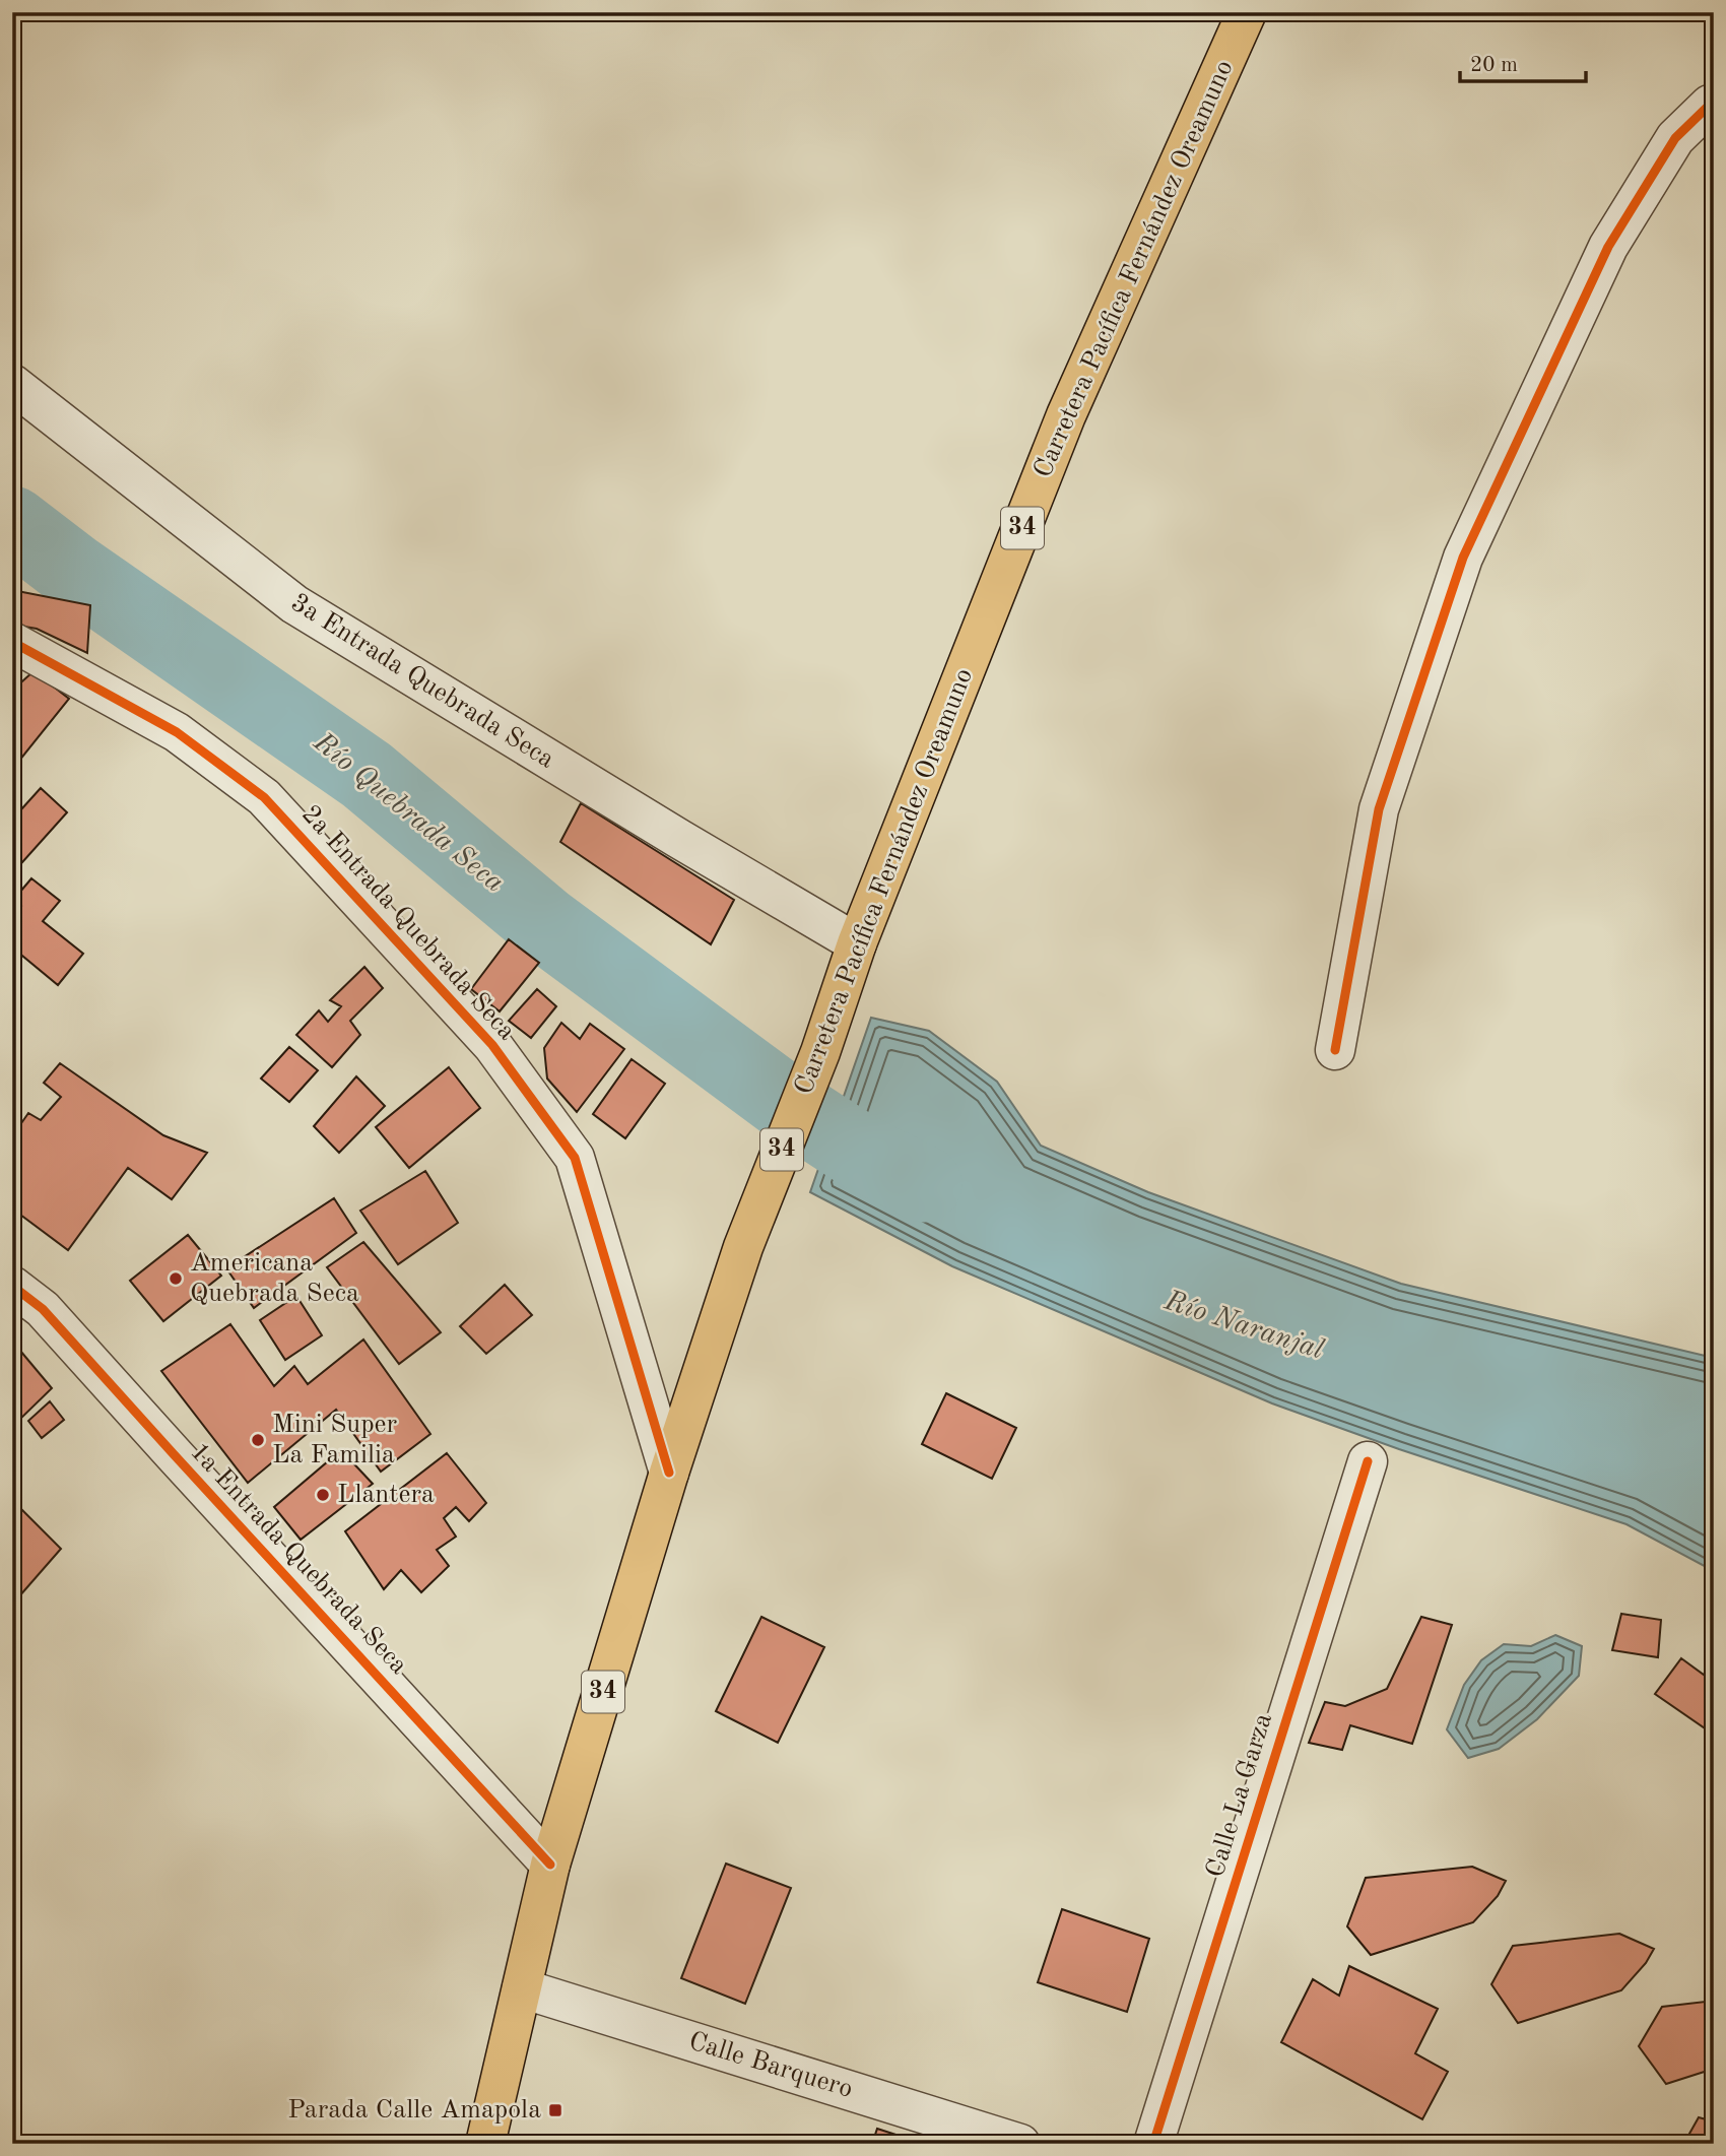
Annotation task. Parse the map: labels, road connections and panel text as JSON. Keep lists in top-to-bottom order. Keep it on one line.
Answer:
{"streets":{"highway":["Carretera Pacífica Fernández Oreamuno","34"],"street":["3a Entrada Quebrada Seca","2a Entrada Quebrada Seca","1a Entrada Quebrada Seca","Calle La Garza","Calle Barquero"]},"crossings":[["Carretera Pacífica Fernández Oreamuno","3a Entrada Quebrada Seca"],["Carretera Pacífica Fernández Oreamuno","2a Entrada Quebrada Seca"],["Carretera Pacífica Fernández Oreamuno","1a Entrada Quebrada Seca"],["Carretera Pacífica Fernández Oreamuno","Calle Barquero"]],"water":["Río Quebrada Seca","Río Naranjal"],"places":{"other":["Americana Quebrada Seca","Mini Super La Familia","Llantera"],"transit":["Parada Calle Amapola"]},"scale_bar":"20 m"}
